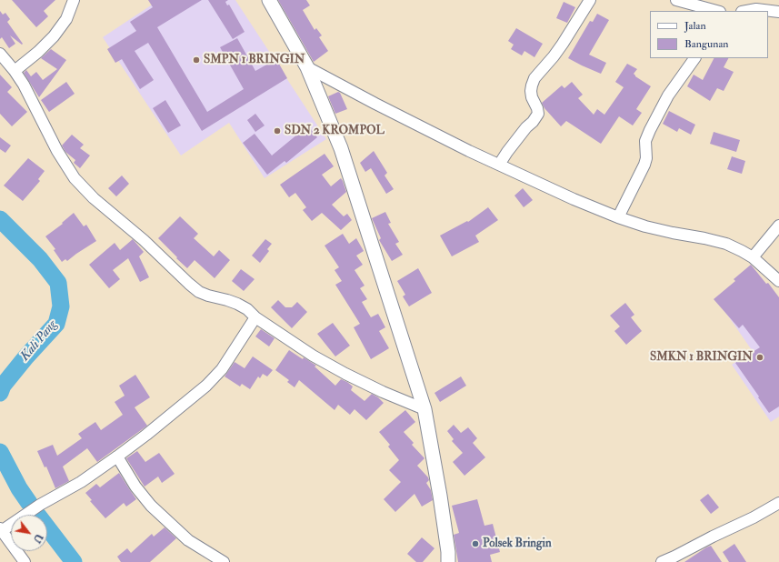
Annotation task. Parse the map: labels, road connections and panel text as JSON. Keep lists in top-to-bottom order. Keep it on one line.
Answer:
{"water":["Kali Pang"],"places":["SMPN 1 BRINGIN","SDN 2 KROMPOL","SMKN 1 BRINGIN","Polsek Bringin"],"legend":["Jalan","Bangunan"],"north":"bottom right"}
